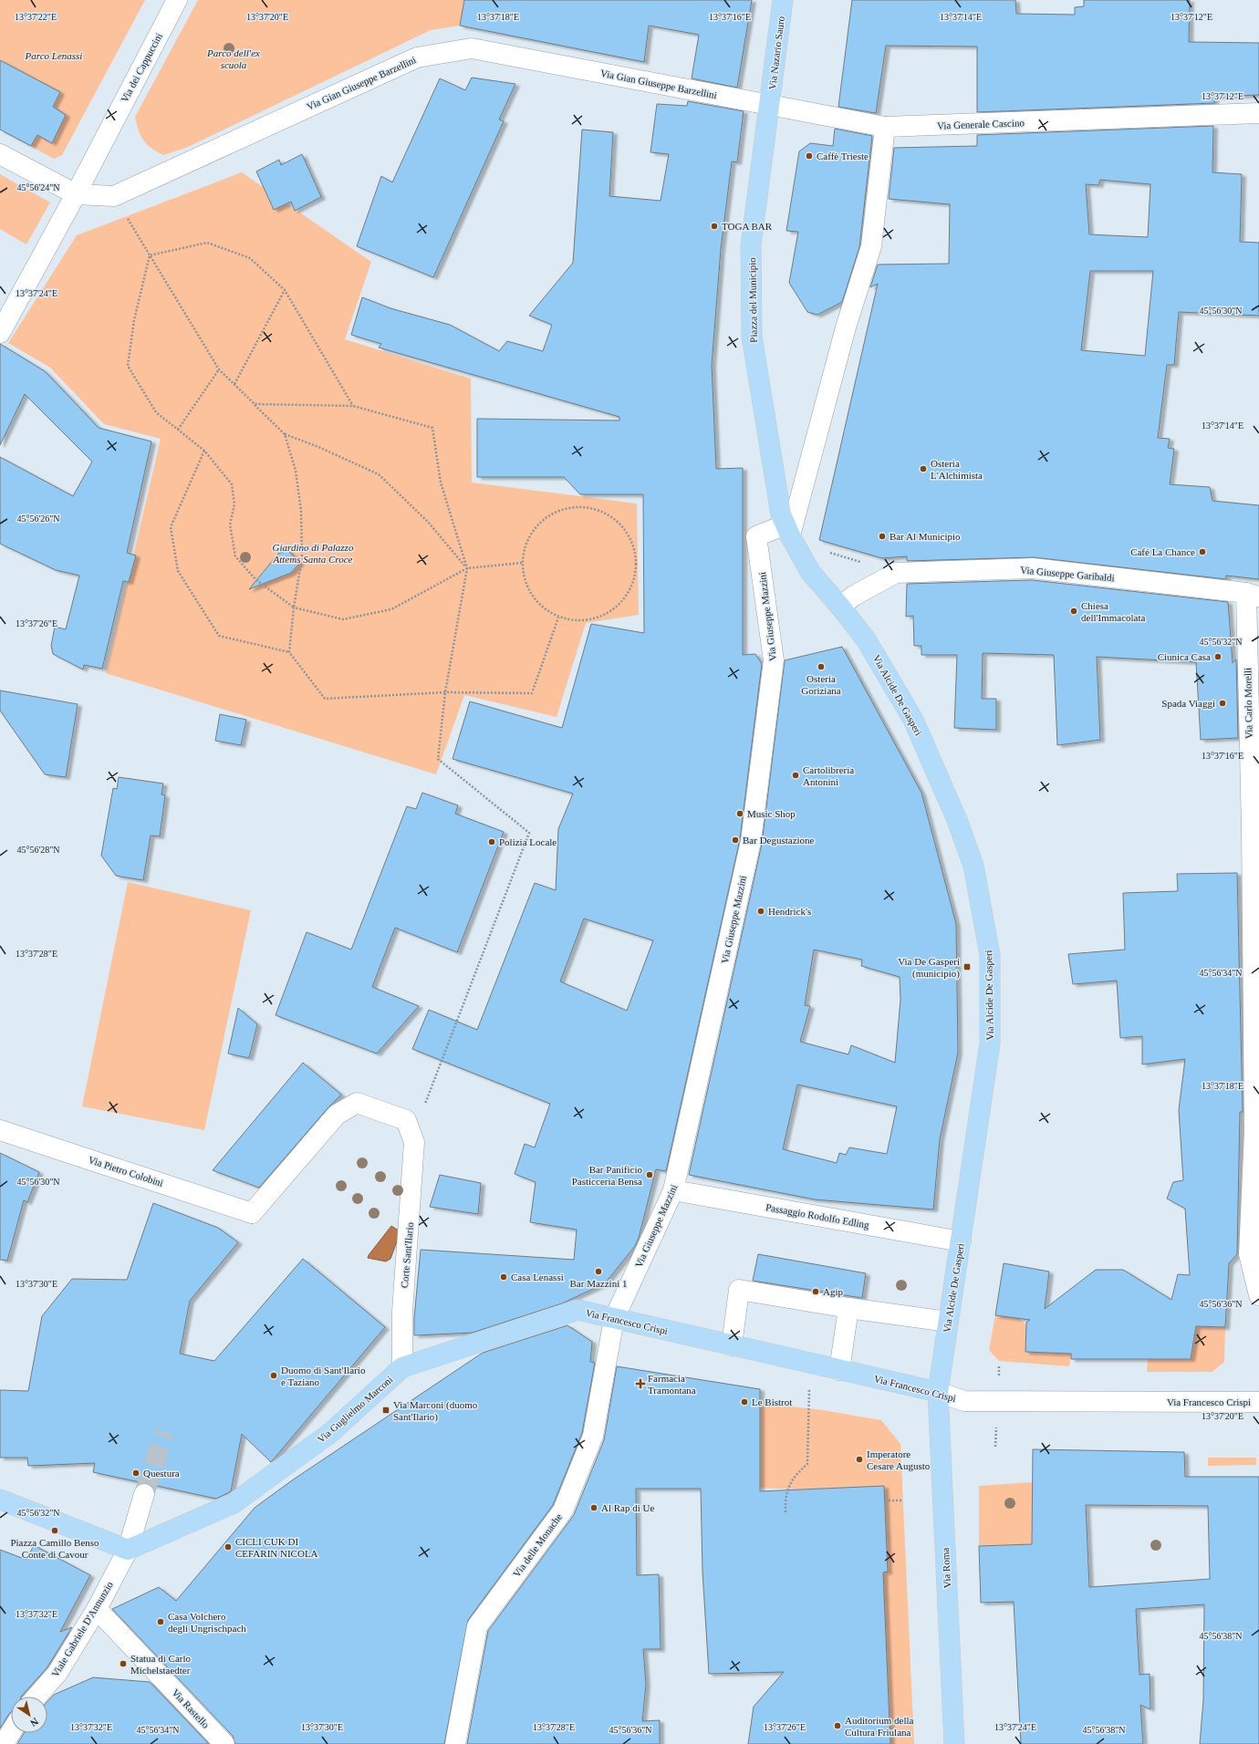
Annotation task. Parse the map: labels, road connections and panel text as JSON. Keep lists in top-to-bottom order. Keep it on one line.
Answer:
{"streets":{"main road":["Via Nazario Sauro","Piazza del Municipio","Via Alcide De Gasperi","Via Francesco Crispi","Via Guglielmo Marconi","Via Roma"],"street":["Via dei Cappuccini","Via Gian Giuseppe Barzellini","Via Generale Cascino","Via Giuseppe Garibaldi","Via Giuseppe Mazzini","Via Carlo Morelli","Via Pietro Colobini","Passaggio Rodolfo Edling","Corte Sant'Ilario","Via delle Monache","Viale Gabriele D'Annunzio","Via Rastello"]},"crossings":[["Via Nazario Sauro","Via Gian Giuseppe Barzellini"],["Via Nazario Sauro","Via Generale Cascino"],["Via Nazario Sauro","Piazza del Municipio"],["Via dei Cappuccini","Via Gian Giuseppe Barzellini"],["Via Gian Giuseppe Barzellini","Via Generale Cascino"],["Via Gian Giuseppe Barzellini","Piazza del Municipio"],["Via Generale Cascino","Piazza del Municipio"],["Piazza del Municipio","Via Giuseppe Garibaldi"],["Piazza del Municipio","Via Giuseppe Mazzini"],["Piazza del Municipio","Via Alcide De Gasperi"],["Via Giuseppe Garibaldi","Via Alcide De Gasperi"],["Via Giuseppe Garibaldi","Via Carlo Morelli"],["Via Giuseppe Mazzini","Passaggio Rodolfo Edling"],["Via Giuseppe Mazzini","Via Francesco Crispi"],["Via Giuseppe Mazzini","Via delle Monache"],["Via Alcide De Gasperi","Passaggio Rodolfo Edling"],["Via Alcide De Gasperi","Via Francesco Crispi"],["Via Alcide De Gasperi","Via Roma"],["Via Pietro Colobini","Corte Sant'Ilario"],["Corte Sant'Ilario","Via Guglielmo Marconi"],["Via Francesco Crispi","Via Guglielmo Marconi"],["Via Francesco Crispi","Via delle Monache"],["Via Francesco Crispi","Via Roma"],["Via Guglielmo Marconi","Viale Gabriele D'Annunzio"],["Viale Gabriele D'Annunzio","Via Rastello"]],"parks":["Parco dell'ex scuola","Parco Lenassi","Giardino di Palazzo Attems Santa Croce"],"places":{"other":["Caffè Trieste","TOGA BAR","Osteria L'Alchimista","Bar Al Municipio","Café La Chance","Chiesa dell'Immacolata","Ciunica Casa","Osteria Goriziana","Spada Viaggi","Cartolibreria Antonini","Music Shop","Bar Degustazione","Polizia Locale","Hendrick's","Bar Panificio Pasticceria Bensa","Bar Mazzini 1","Casa Lenassi","Agip","Duomo di Sant'Ilario e Taziano","Le Bistrot","Imperatore Cesare Augusto","Questura","Al Rap di Ue","Piazza Camillo Benso Conte di Cavour","CICLI CUK DI CEFARIN NICOLA","Casa Volchero degli Ungrischpach","Statua di Carlo Michelstaedter","Auditorium della Cultura Friulana"],"transit":["Via De Gasperi (municipio)","Via Marconi (duomo Sant'Ilario)"],"health":["Farmacia Tramontana"]},"north":"bottom right","coordinates":["13°37'22\"E","13°37'20\"E","13°37'18\"E","13°37'16\"E","13°37'14\"E","13°37'12\"E","45°56'24\"N","13°37'24\"E","45°56'30\"N","45°56'26\"N","13°37'26\"E","45°56'32\"N","45°56'28\"N","13°37'28\"E","45°56'34\"N","13°37'30\"E","45°56'36\"N","13°37'32\"E","45°56'38\"N"]}
